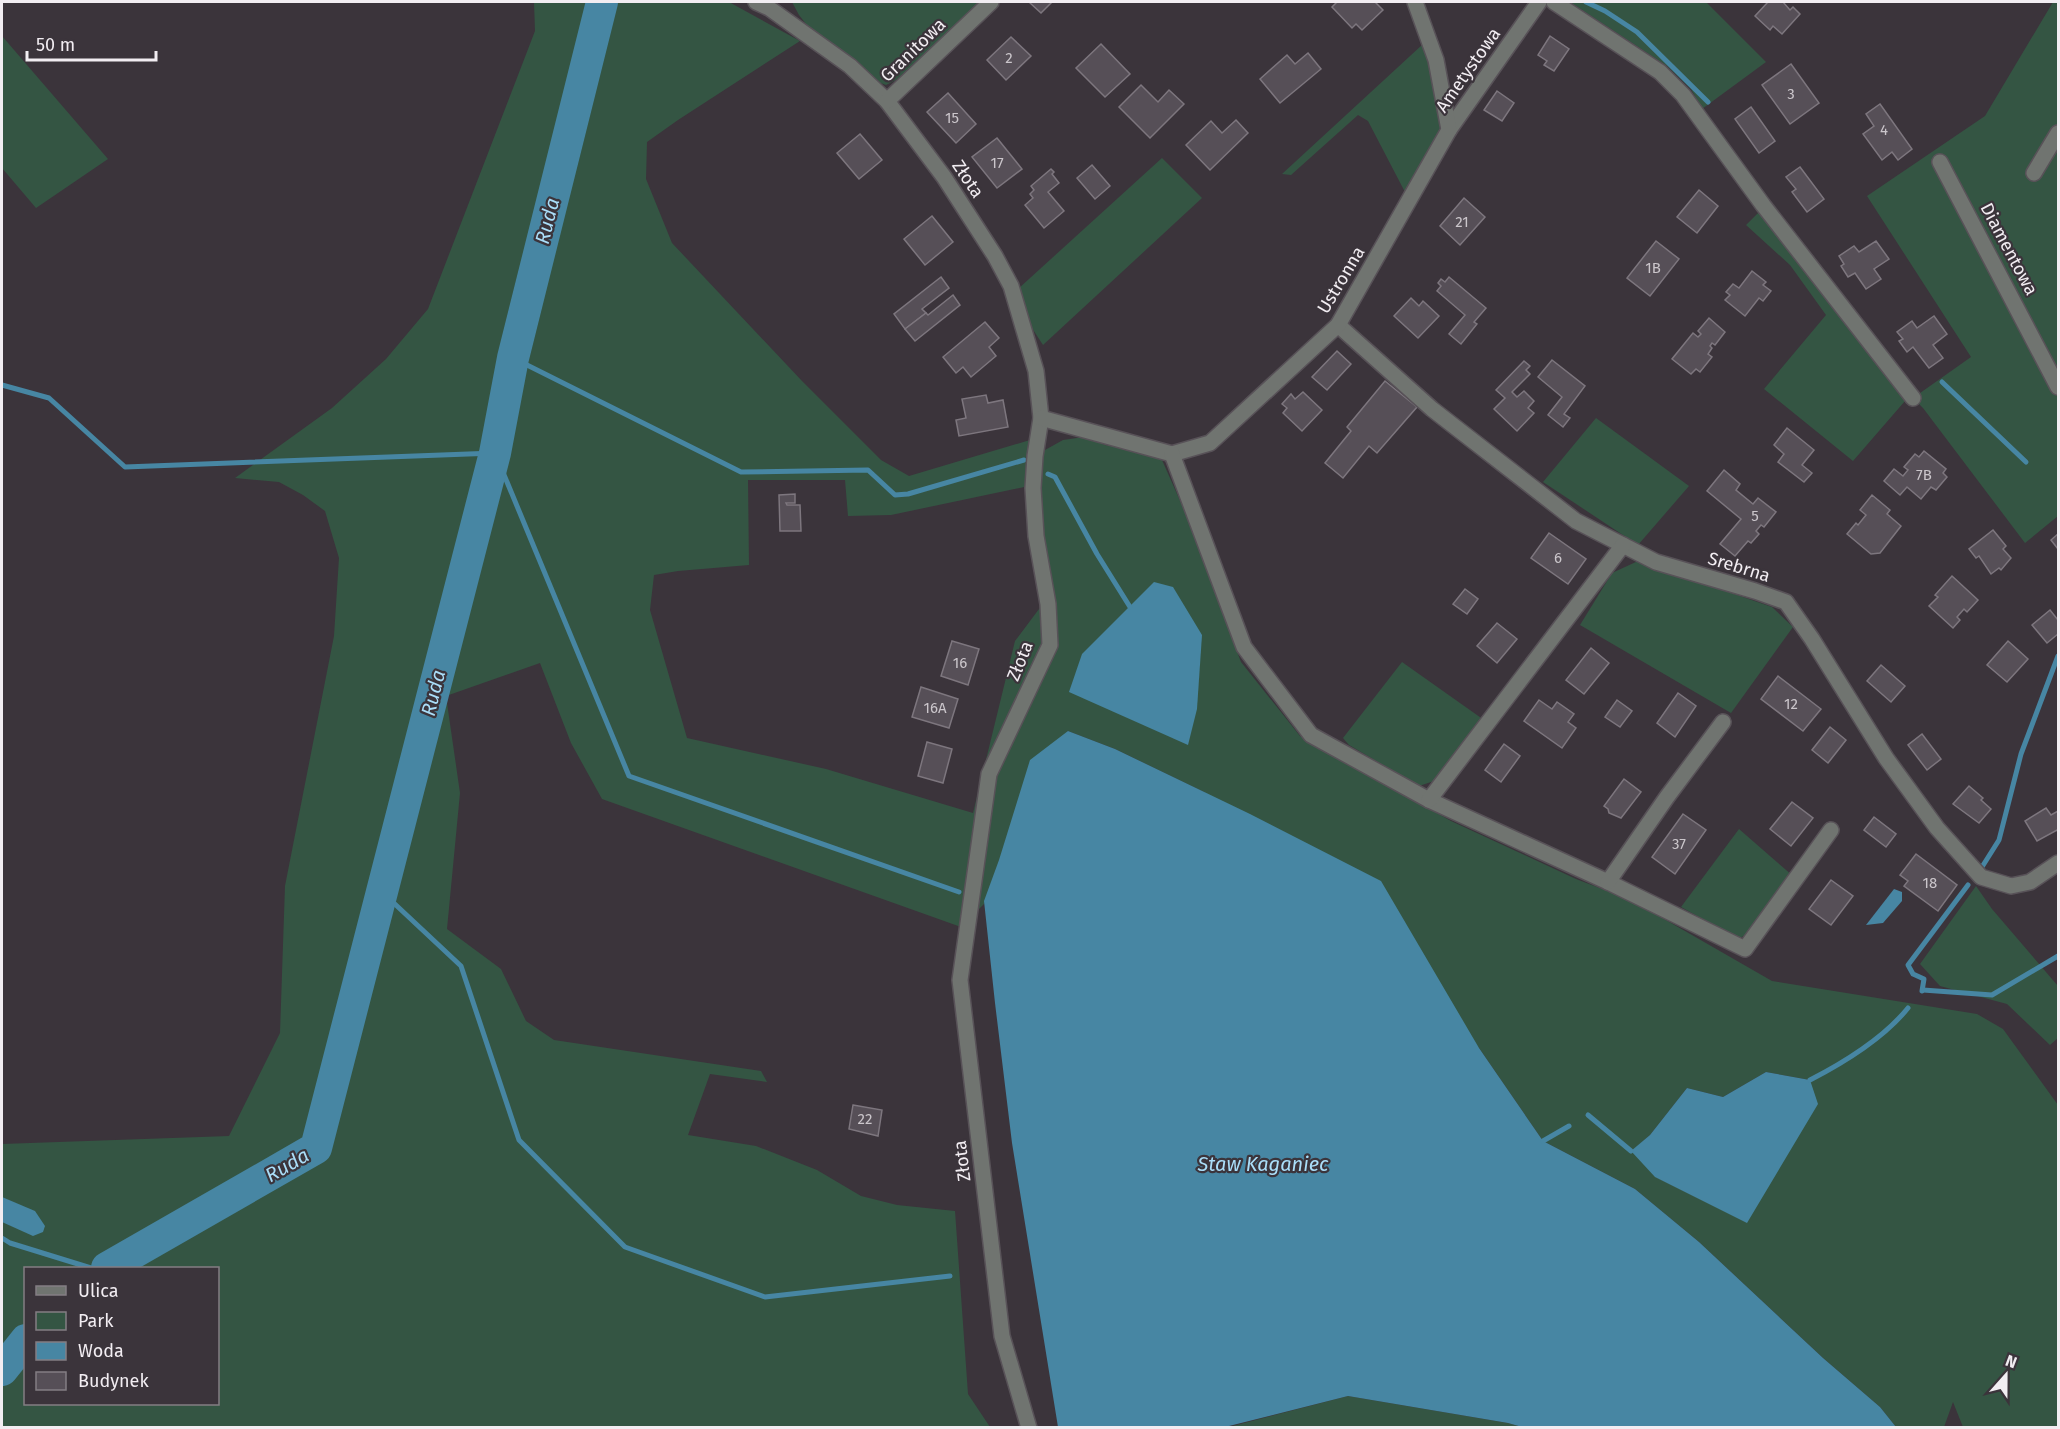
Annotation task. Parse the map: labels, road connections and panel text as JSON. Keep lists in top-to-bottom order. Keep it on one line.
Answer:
{"streets":{"street":["Granitowa","Ametystowa","Złota","Diamentowa","Ustronna","Srebrna"]},"crossings":[["Granitowa","Złota"],["Ametystowa","Ustronna"],["Ustronna","Srebrna"]],"water":["Ruda","Staw Kaganiec"],"house_numbers":["2","3","15","4","17","21","1B","7B","5","6","16","12","16A","37","18","22"],"legend":["Ulica","Park","Woda","Budynek"],"scale_bar":"50 m","north":"top"}
